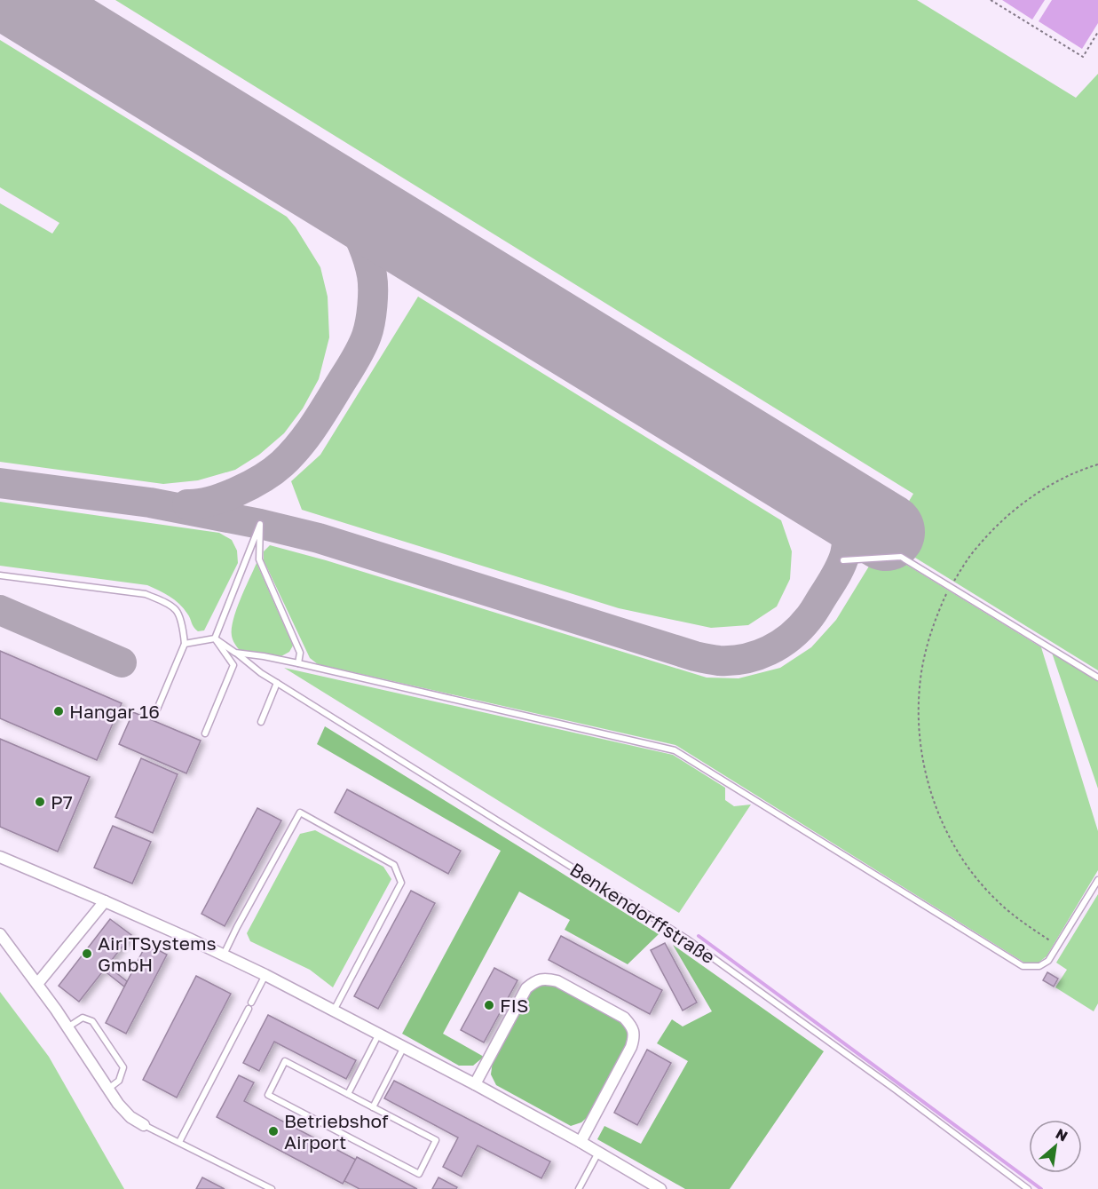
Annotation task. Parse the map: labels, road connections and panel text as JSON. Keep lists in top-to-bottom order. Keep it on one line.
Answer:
{"streets":{"lane":["Benkendorffstraße"]},"places":["Hangar 16","P7","AirITSystems GmbH","FIS","Betriebshof Airport"],"north":"top right"}
